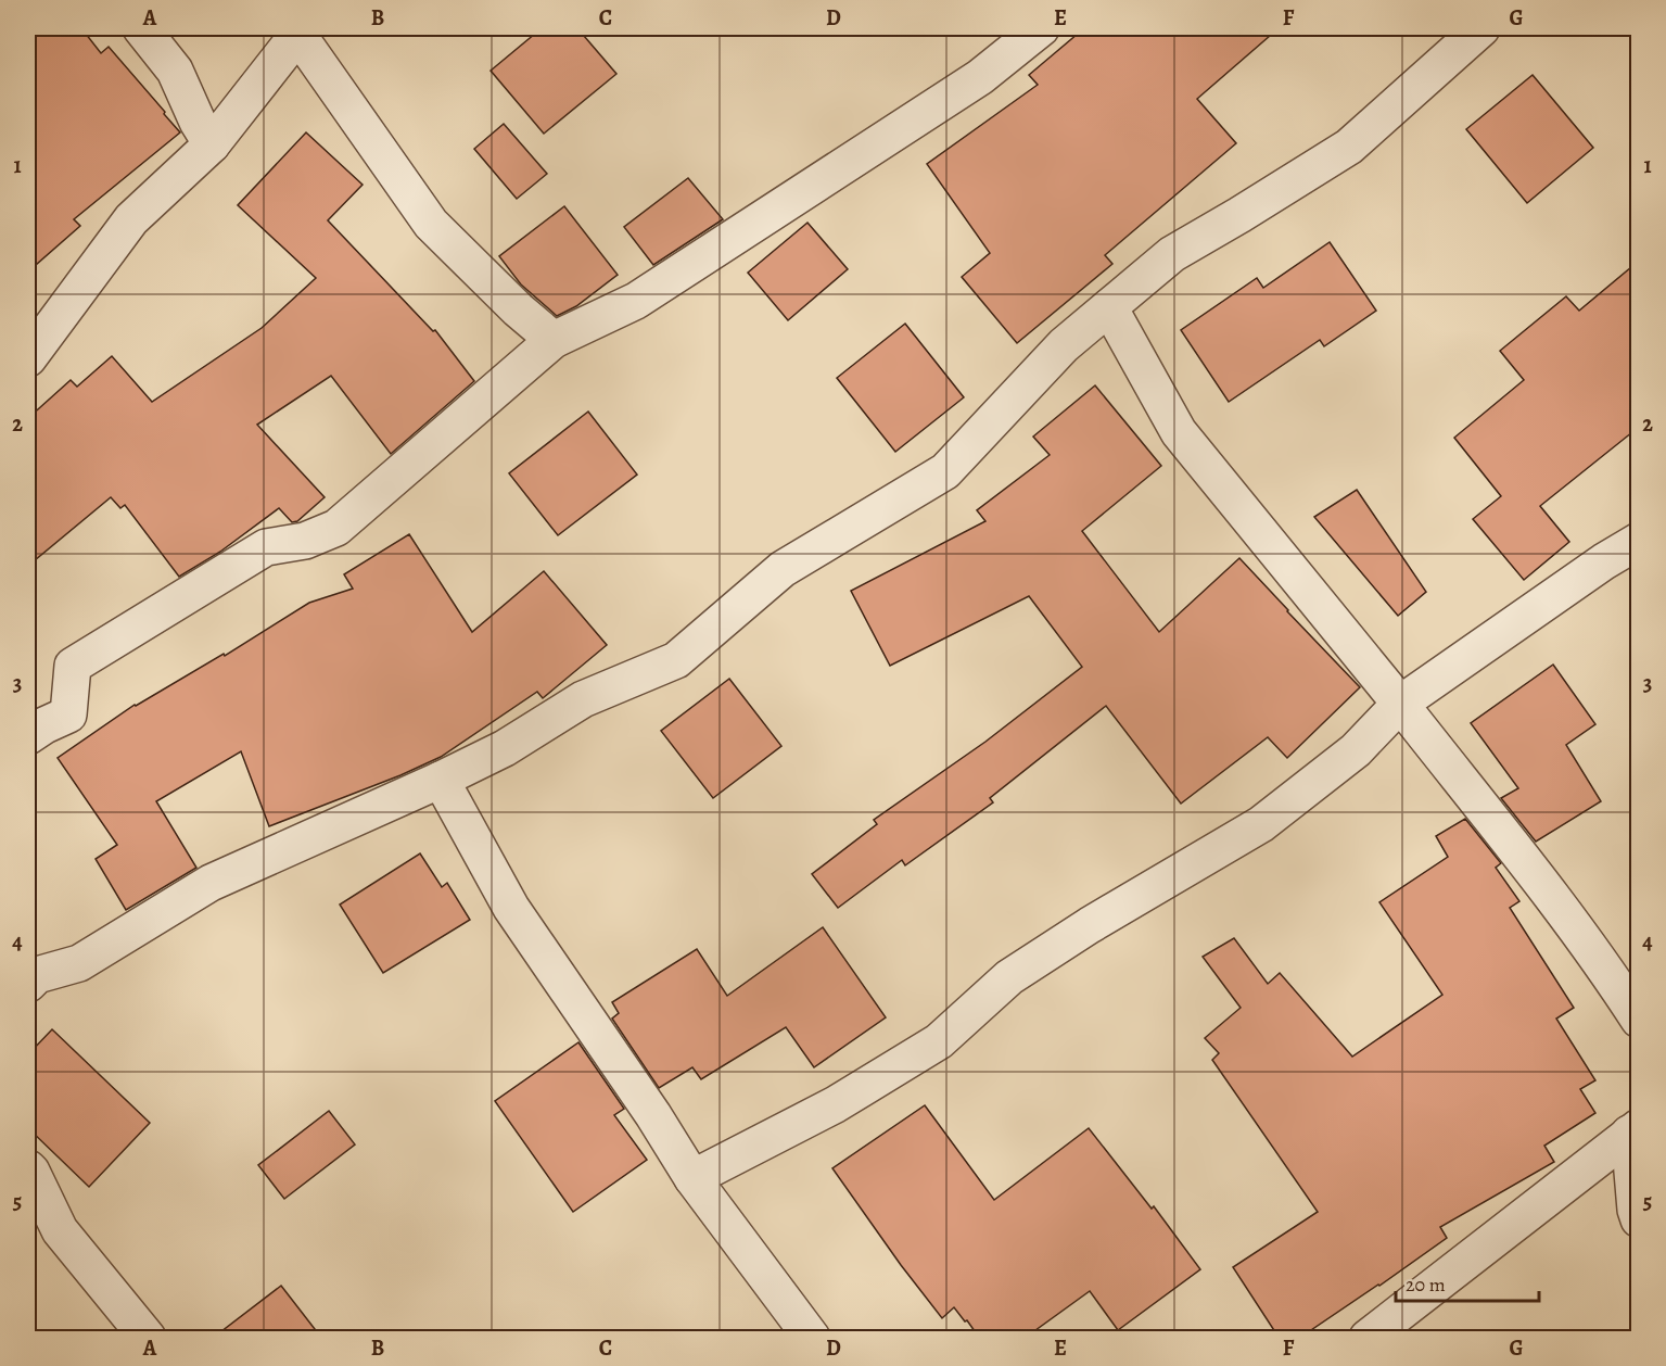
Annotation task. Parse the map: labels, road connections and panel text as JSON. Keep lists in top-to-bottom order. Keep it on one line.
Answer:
{"scale_bar":"20 m","grid":{"columns":["A","B","C","D","E","F","G"],"rows":["1","2","3","4","5"]}}
